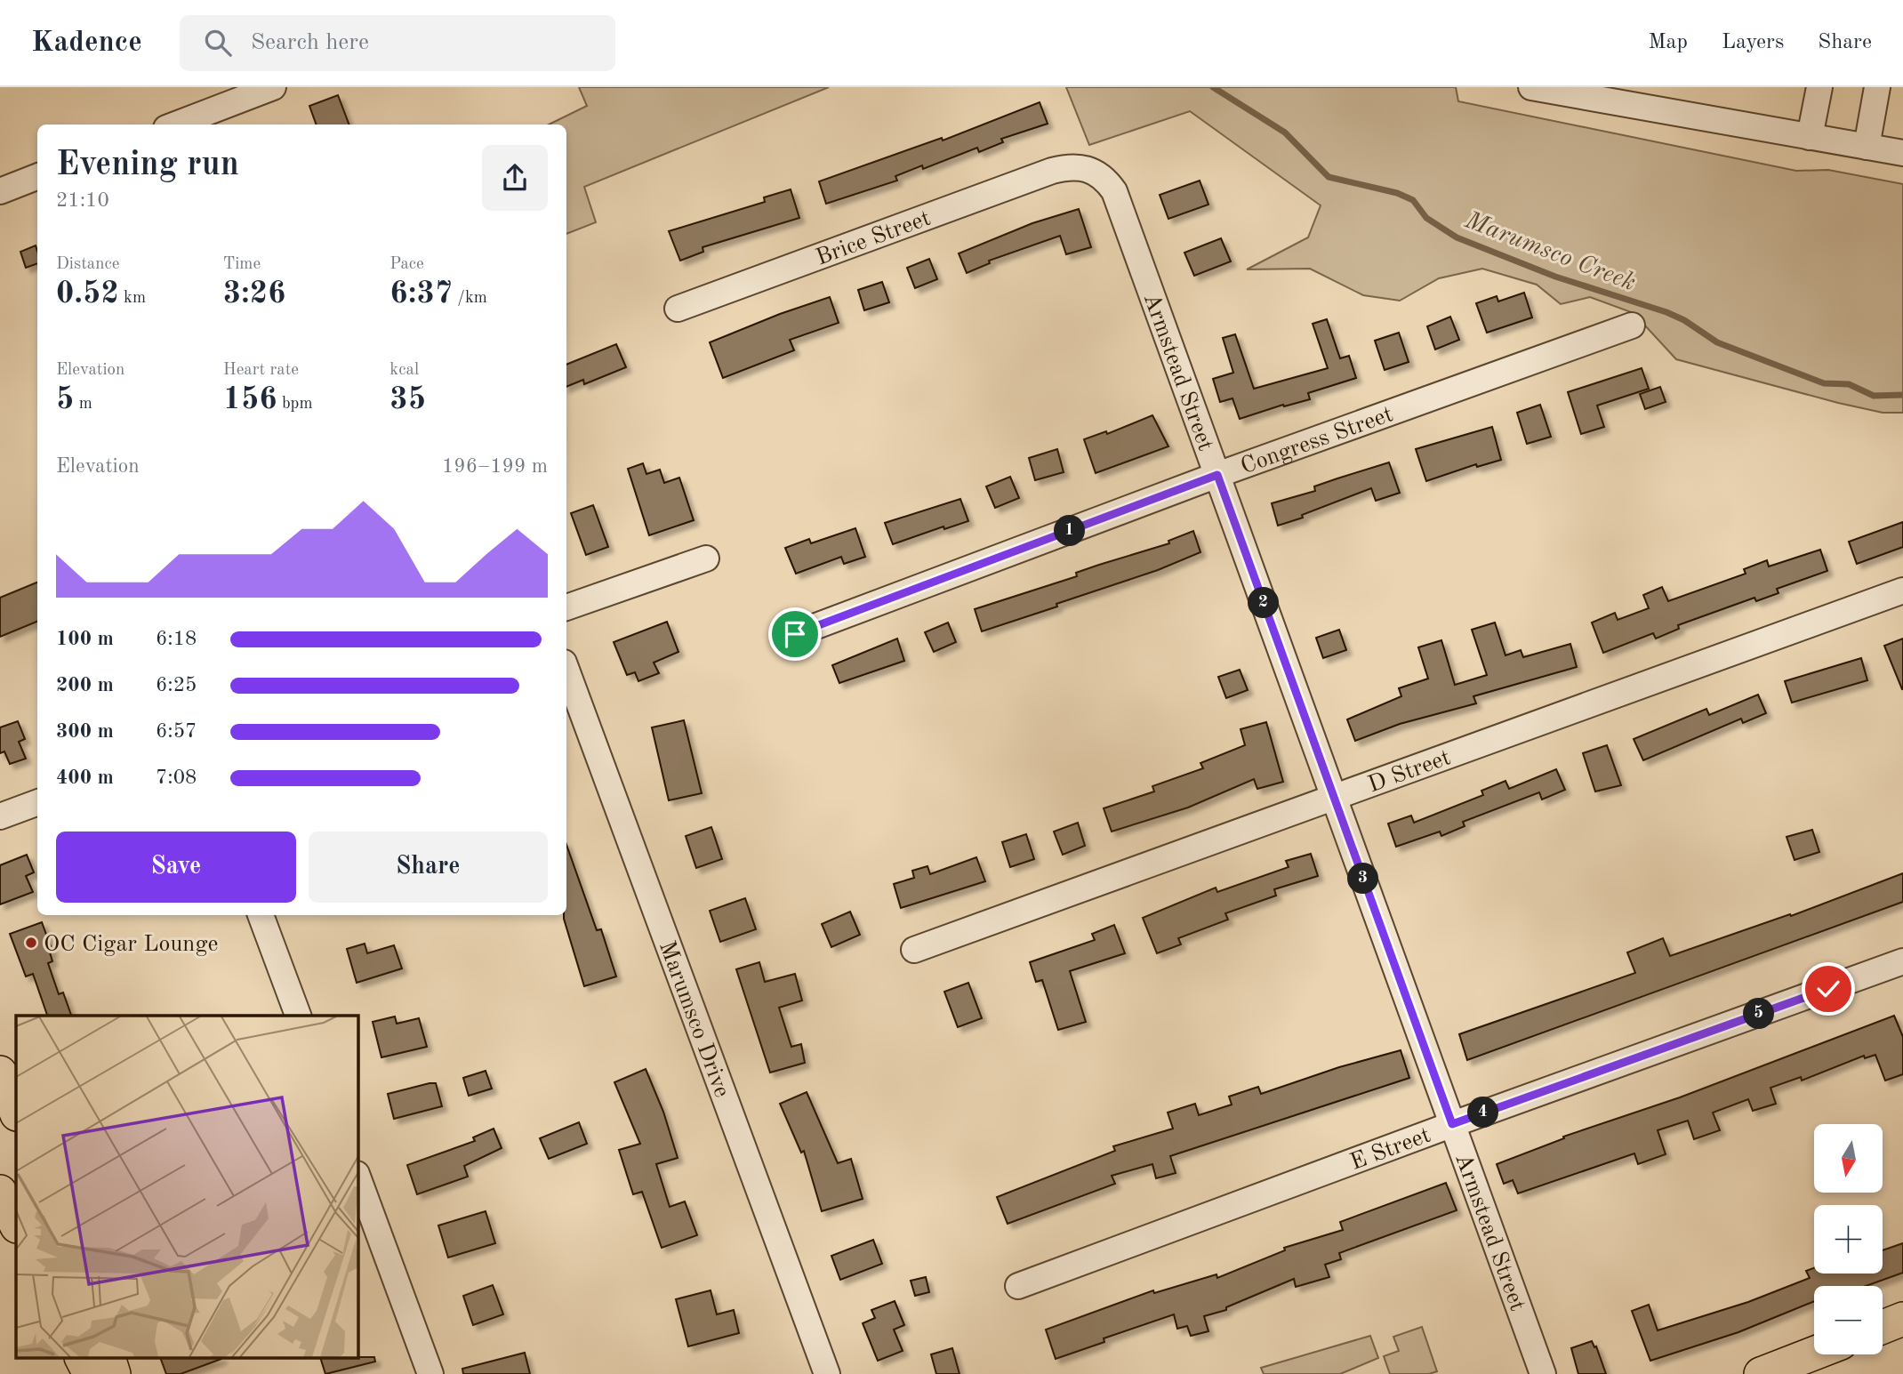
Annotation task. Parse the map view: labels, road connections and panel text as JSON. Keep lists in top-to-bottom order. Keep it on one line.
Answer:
{"streets":{"street":["Brice Street","Armstead Street","Congress Street","D Street","Marumsco Drive","E Street"]},"crossings":[["Brice Street","Armstead Street"],["Armstead Street","Congress Street"],["Armstead Street","D Street"],["Armstead Street","E Street"]],"water":["Marumsco Creek"],"places":["OC Cigar Lounge"],"north":"bottom","page":{"header":"Kadence","search":"Search here","nav":["Map","Layers","Share"],"heading":["Evening run","21:10"],"stats":[["Distance","0.52 km"],["Time","3:26"],["Pace","6:37 /km"],["Elevation","5 m"],["Heart rate","156 bpm"],["kcal","35"]],"chart":["Elevation","196–199 m"],"pins":["1","2","3","5","4"],"list":[{"name":"100 m","note":"6:18"},{"name":"200 m","note":"6:25"},{"name":"300 m","note":"6:57"},{"name":"400 m","note":"7:08"}],"buttons":["Save","Share"],"map_buttons":["+","−"]}}
